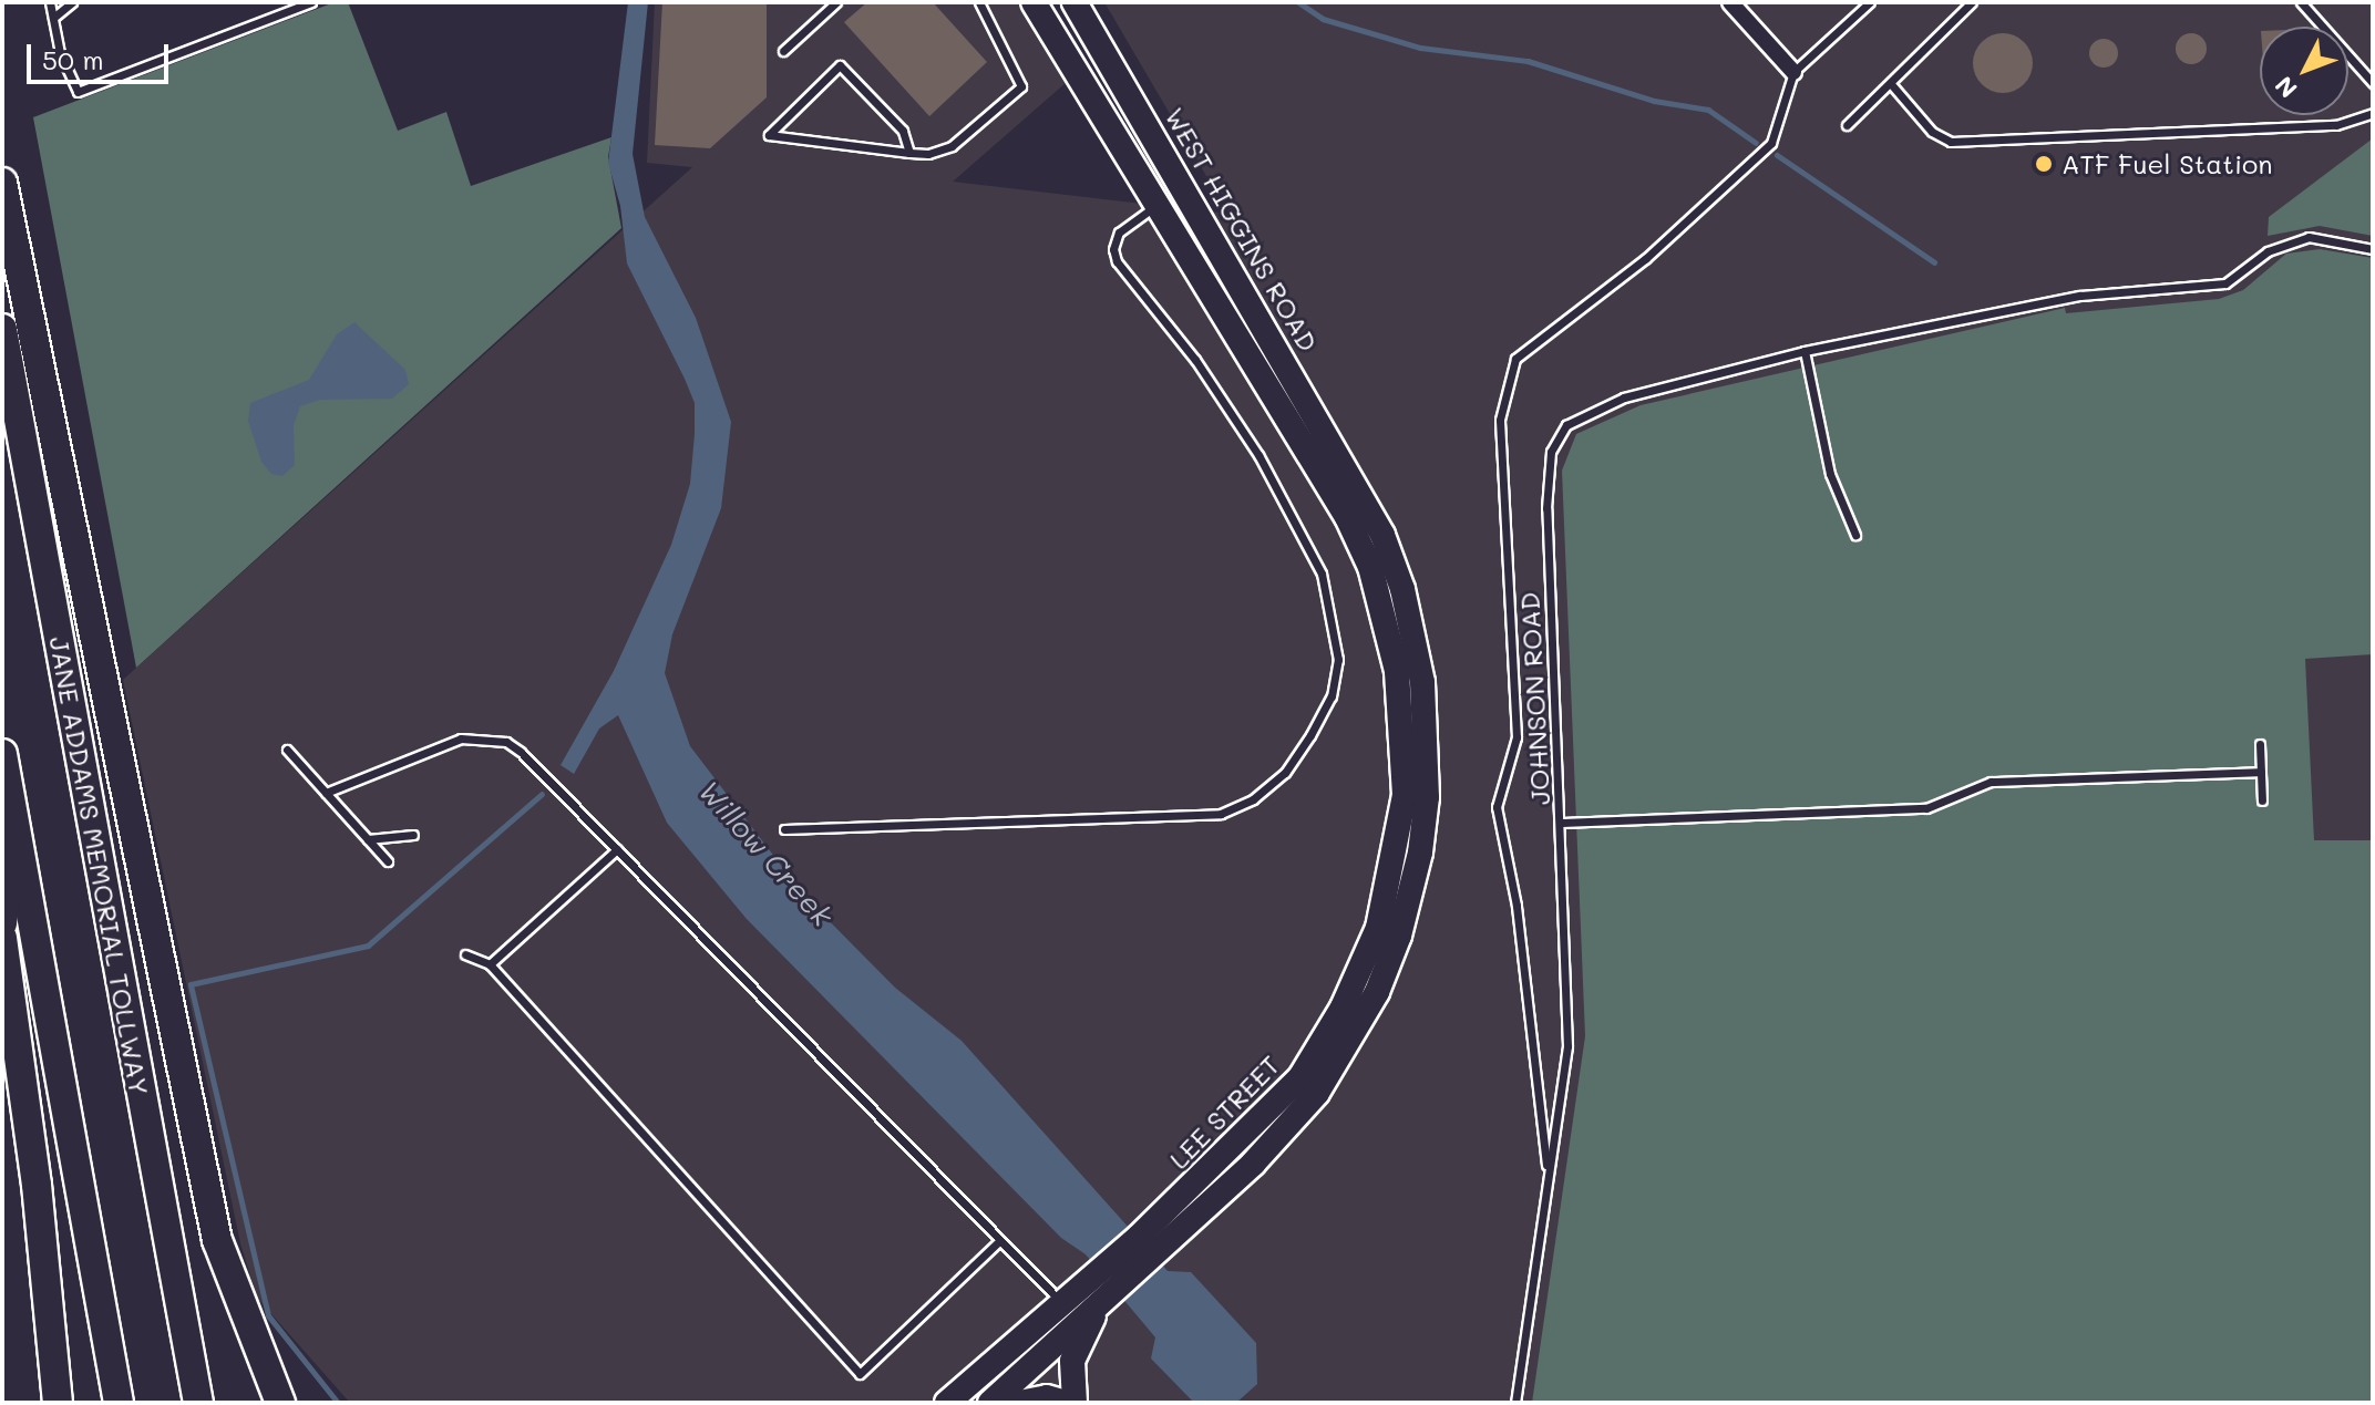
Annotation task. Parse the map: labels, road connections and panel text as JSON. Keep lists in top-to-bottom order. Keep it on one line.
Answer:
{"streets":{"highway":["JANE ADDAMS MEMORIAL TOLLWAY"],"main road":["WEST HIGGINS ROAD","LEE STREET"],"lane":["JOHNSON ROAD"]},"crossings":[["WEST HIGGINS ROAD","LEE STREET"]],"water":["Willow Creek"],"places":["ATF Fuel Station"],"scale_bar":"50 m","north":"bottom left"}
